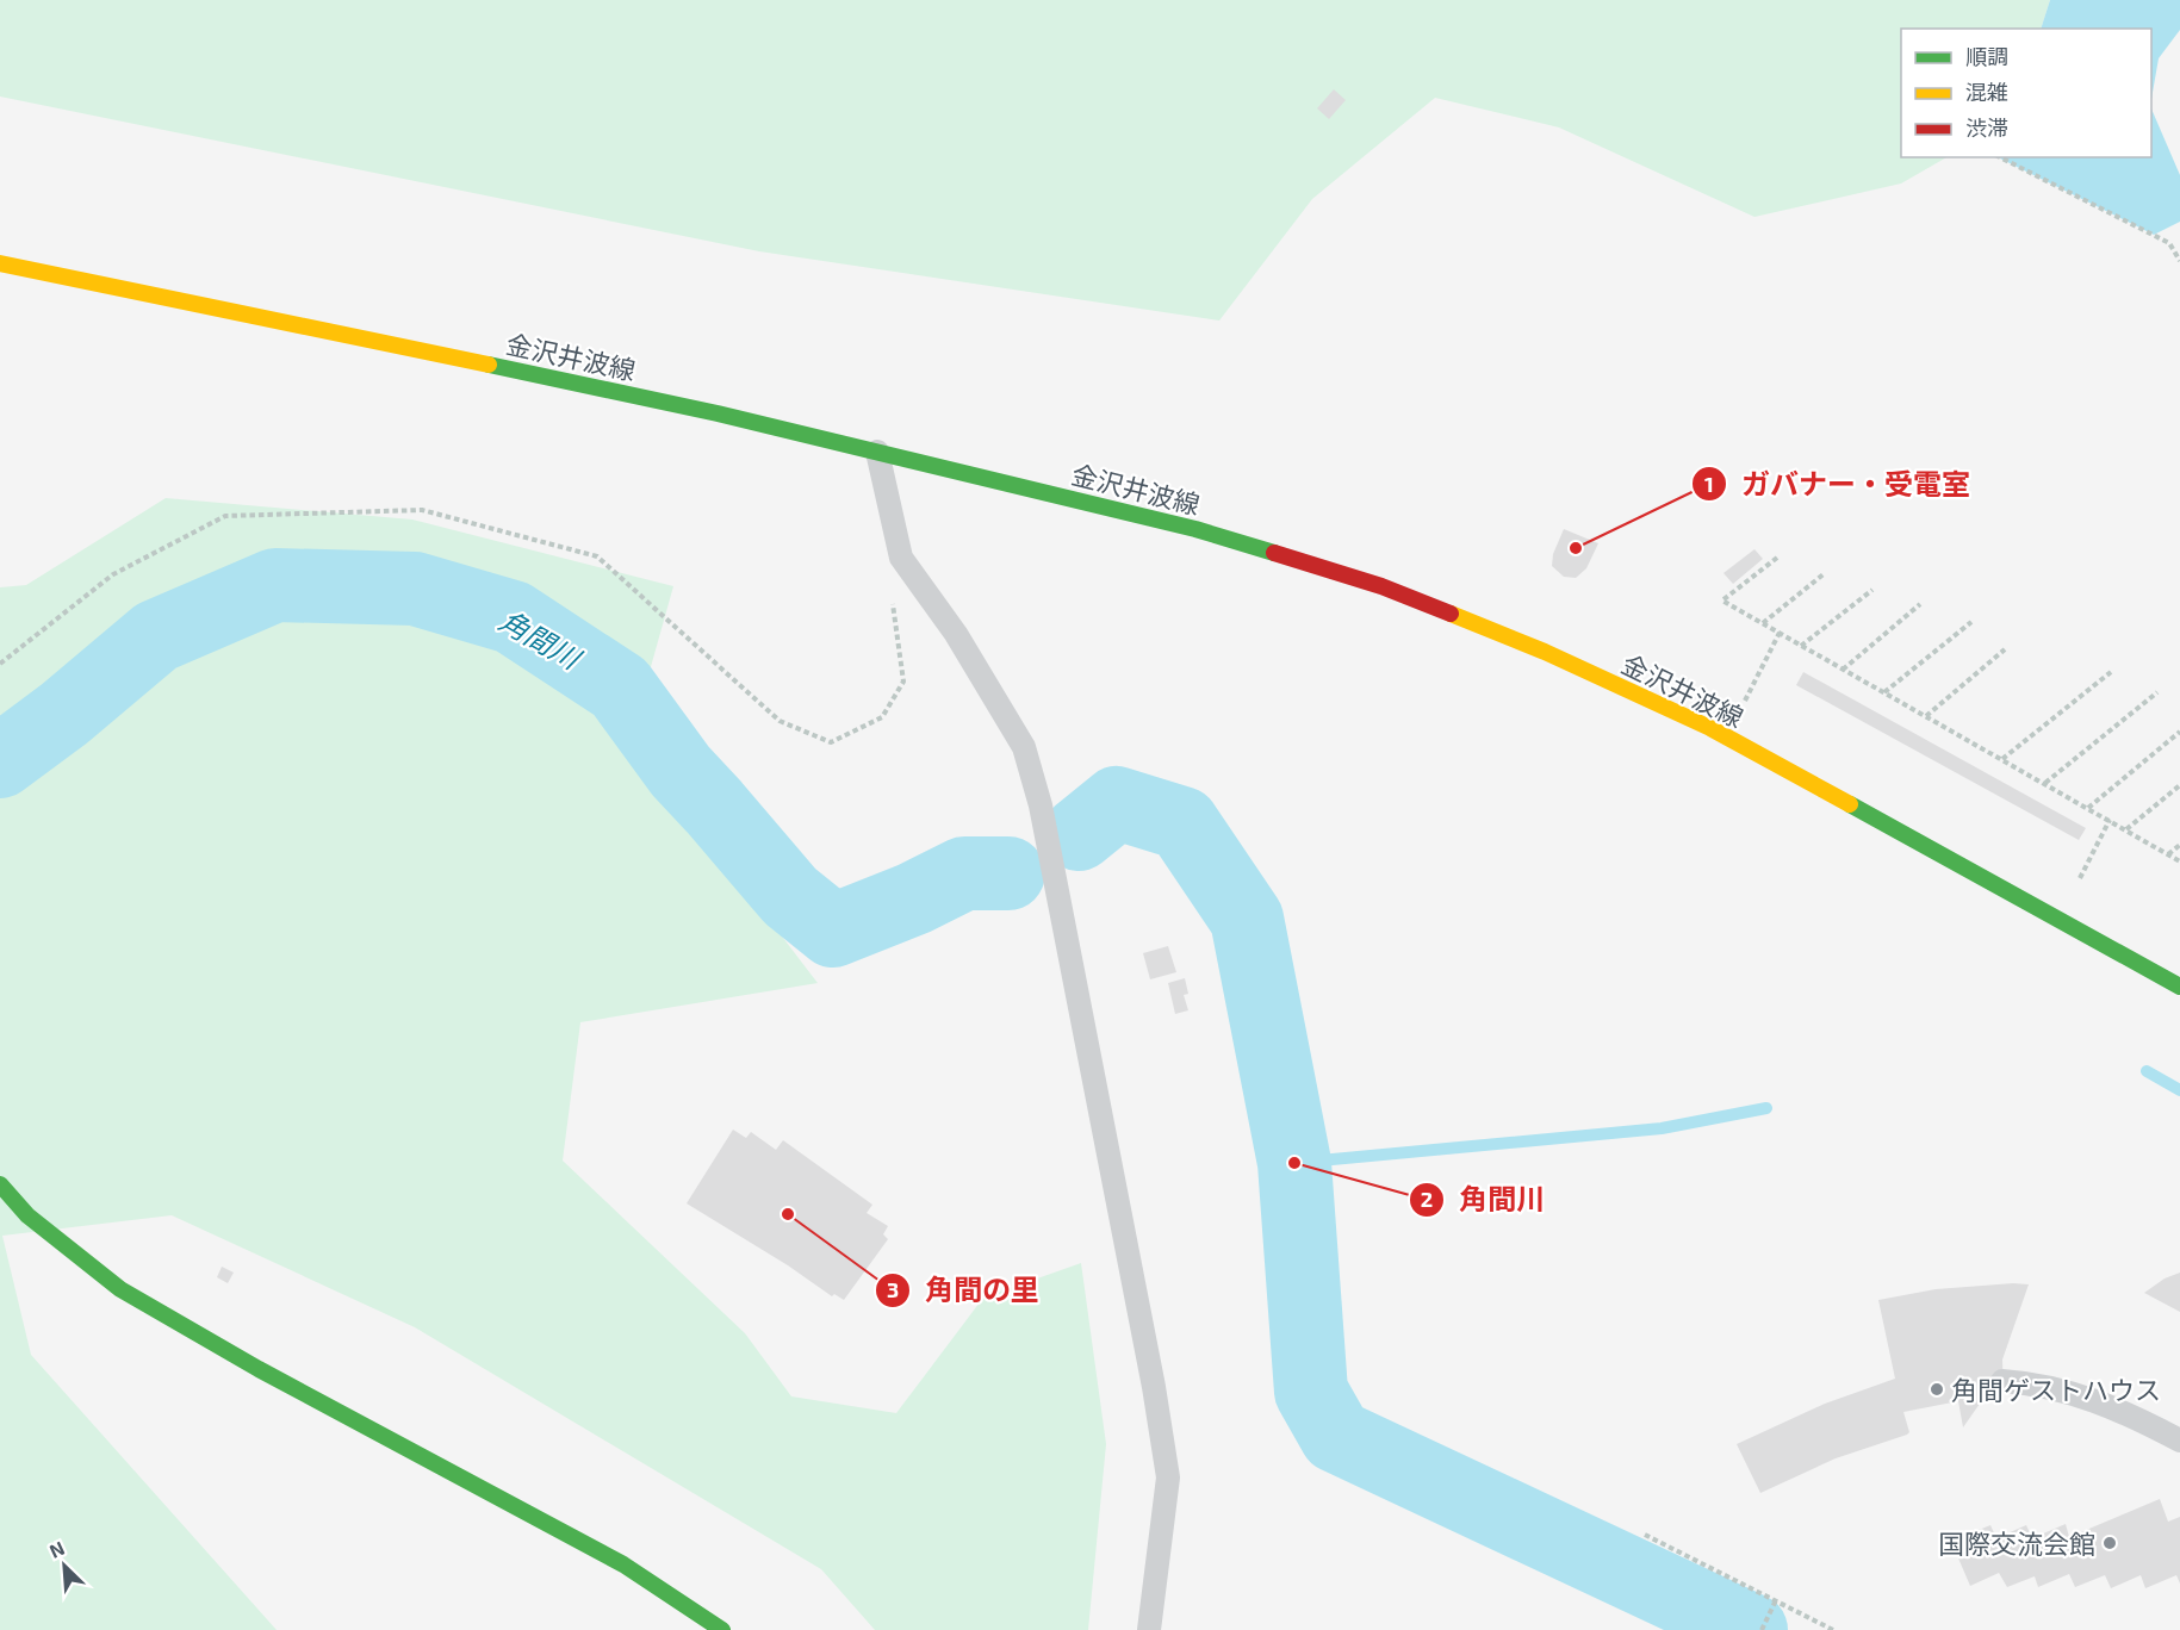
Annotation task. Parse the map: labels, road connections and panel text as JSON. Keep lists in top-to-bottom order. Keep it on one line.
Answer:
{"streets":{"main road":["金沢井波線"]},"water":["角間川"],"places":["ガバナー・受電室","角間川","角間の里","角間ゲストハウス","国際交流会館"],"legend":["順調","混雑","渋滞"],"north":"top left"}
